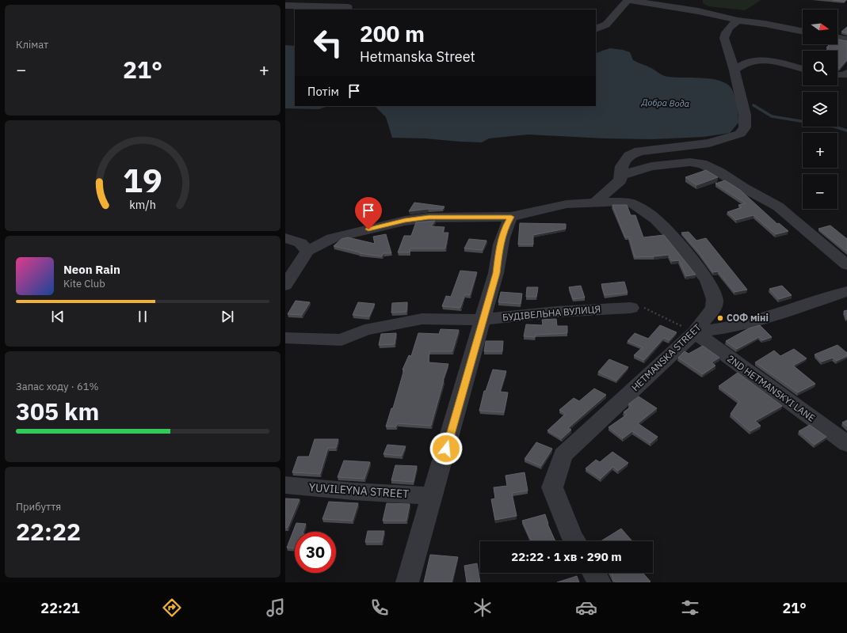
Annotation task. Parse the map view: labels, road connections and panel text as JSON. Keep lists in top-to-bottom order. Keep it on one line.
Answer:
{"streets":{"street":["БУДІВЕЛЬНА ВУЛИЦЯ","HETMANSKA STREET","2ND HETMANSKYI LANE","YUVILEYNA STREET"]},"crossings":[["HETMANSKA STREET","2ND HETMANSKYI LANE"]],"water":["Добра Вода"],"places":["СОФ міні"],"north":"right","page":{"tile":["Клімат",["Запас ходу · 61%","305 km"],["Прибуття","22:22"]],"map_buttons":["+","−"],"turn":["200 m","Hetmanska Street"],"heat":["−","21°","+"],"then":"Потім","song":["Neon Rain","Kite Club"],"limit":"30","trip":"22:22 · 1 хв · 290 m","tabs":["22:21","21°"],"gauge":["19","km/h"]}}
